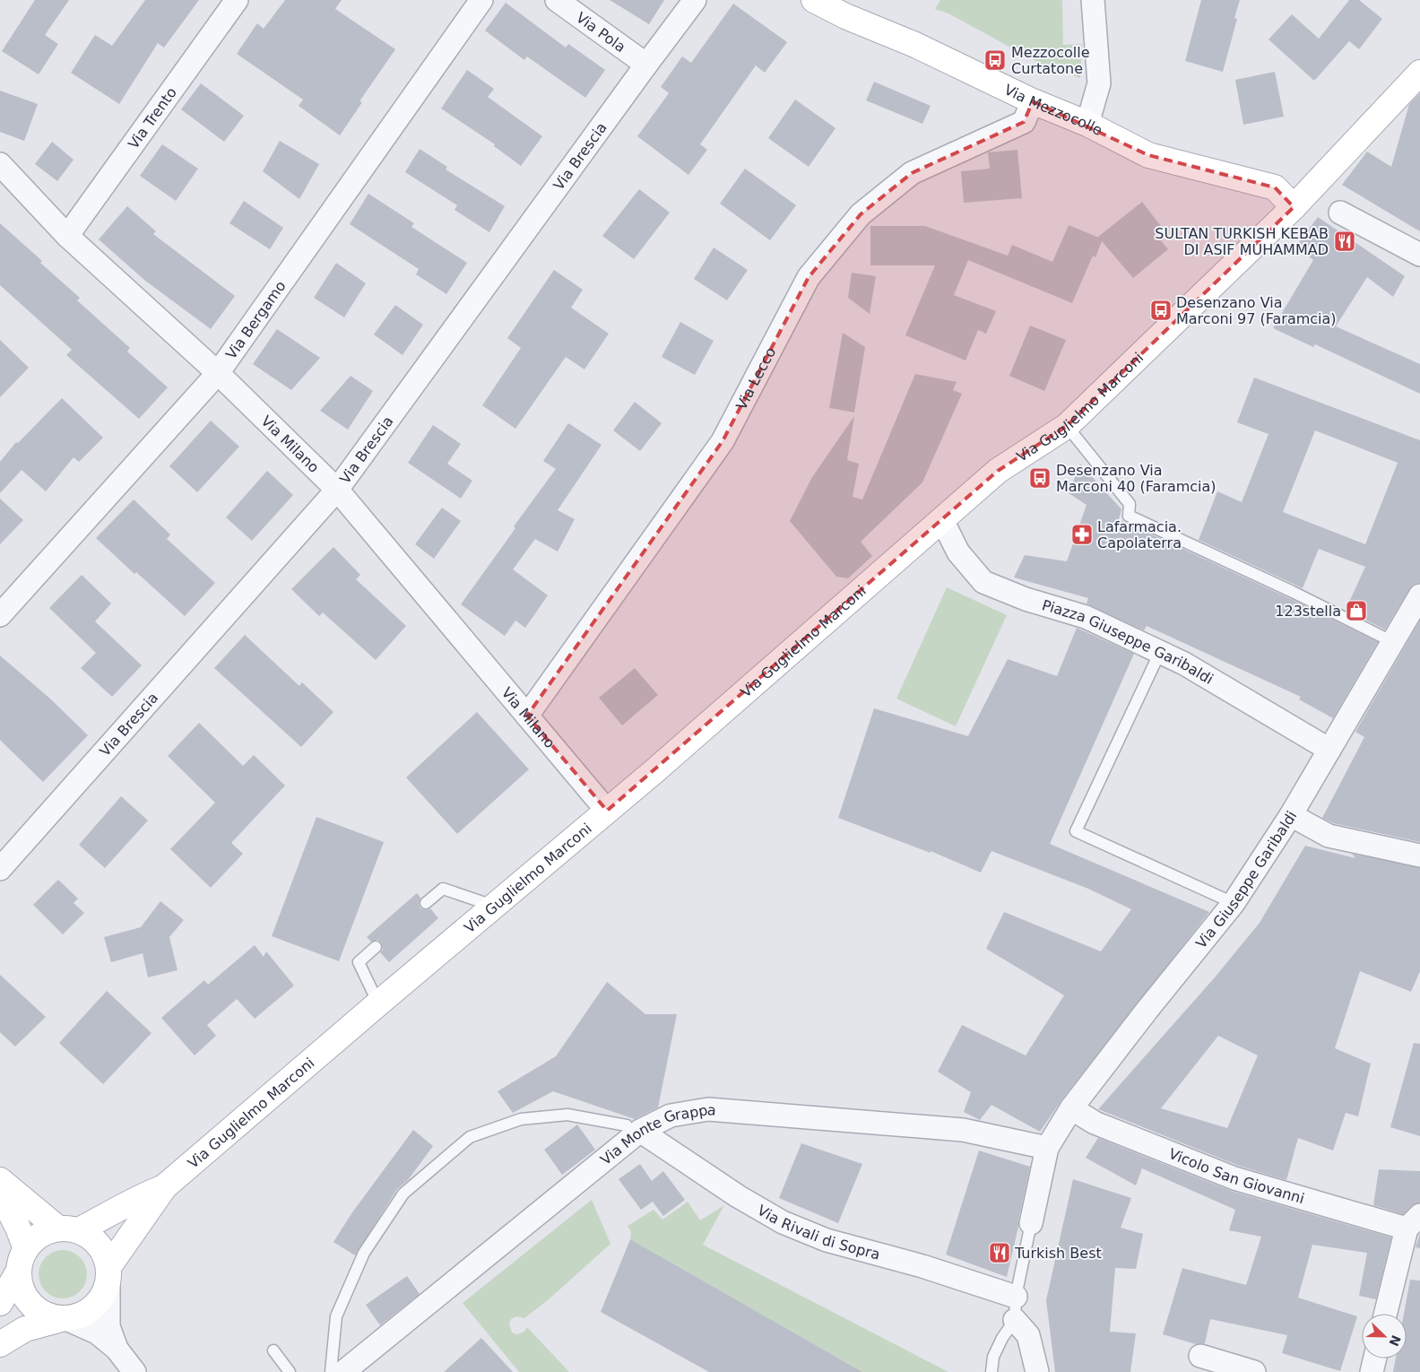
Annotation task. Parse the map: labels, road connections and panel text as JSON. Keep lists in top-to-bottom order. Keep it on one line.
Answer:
{"streets":{"main road":["Via Mezzocolle","Via Guglielmo Marconi"],"street":["Via Pola","Via Trento","Via Brescia","Via Bergamo","Via Lecco","Via Milano","Piazza Giuseppe Garibaldi","Via Giuseppe Garibaldi","Via Monte Grappa","Vicolo San Giovanni","Via Rivali di Sopra"]},"crossings":[["Via Pola","Via Brescia"],["Via Mezzocolle","Via Lecco"],["Via Mezzocolle","Via Guglielmo Marconi"],["Via Trento","Via Milano"],["Via Brescia","Via Milano"],["Via Bergamo","Via Milano"],["Via Lecco","Via Milano"],["Via Guglielmo Marconi","Via Milano"],["Via Guglielmo Marconi","Piazza Giuseppe Garibaldi"],["Piazza Giuseppe Garibaldi","Via Giuseppe Garibaldi"],["Via Giuseppe Garibaldi","Via Monte Grappa"],["Via Giuseppe Garibaldi","Vicolo San Giovanni"],["Via Monte Grappa","Via Rivali di Sopra"]],"places":{"bus stop":["Mezzocolle Curtatone","Desenzano Via Marconi 97 (Faramcia)","Desenzano Via Marconi 40 (Faramcia)"],"restaurant":["SULTAN TURKISH KEBAB DI ASIF MUHAMMAD","Turkish Best"],"pharmacy":["Lafarmacia. Capolaterra"],"shop":["123stella"]},"north":"bottom right"}
